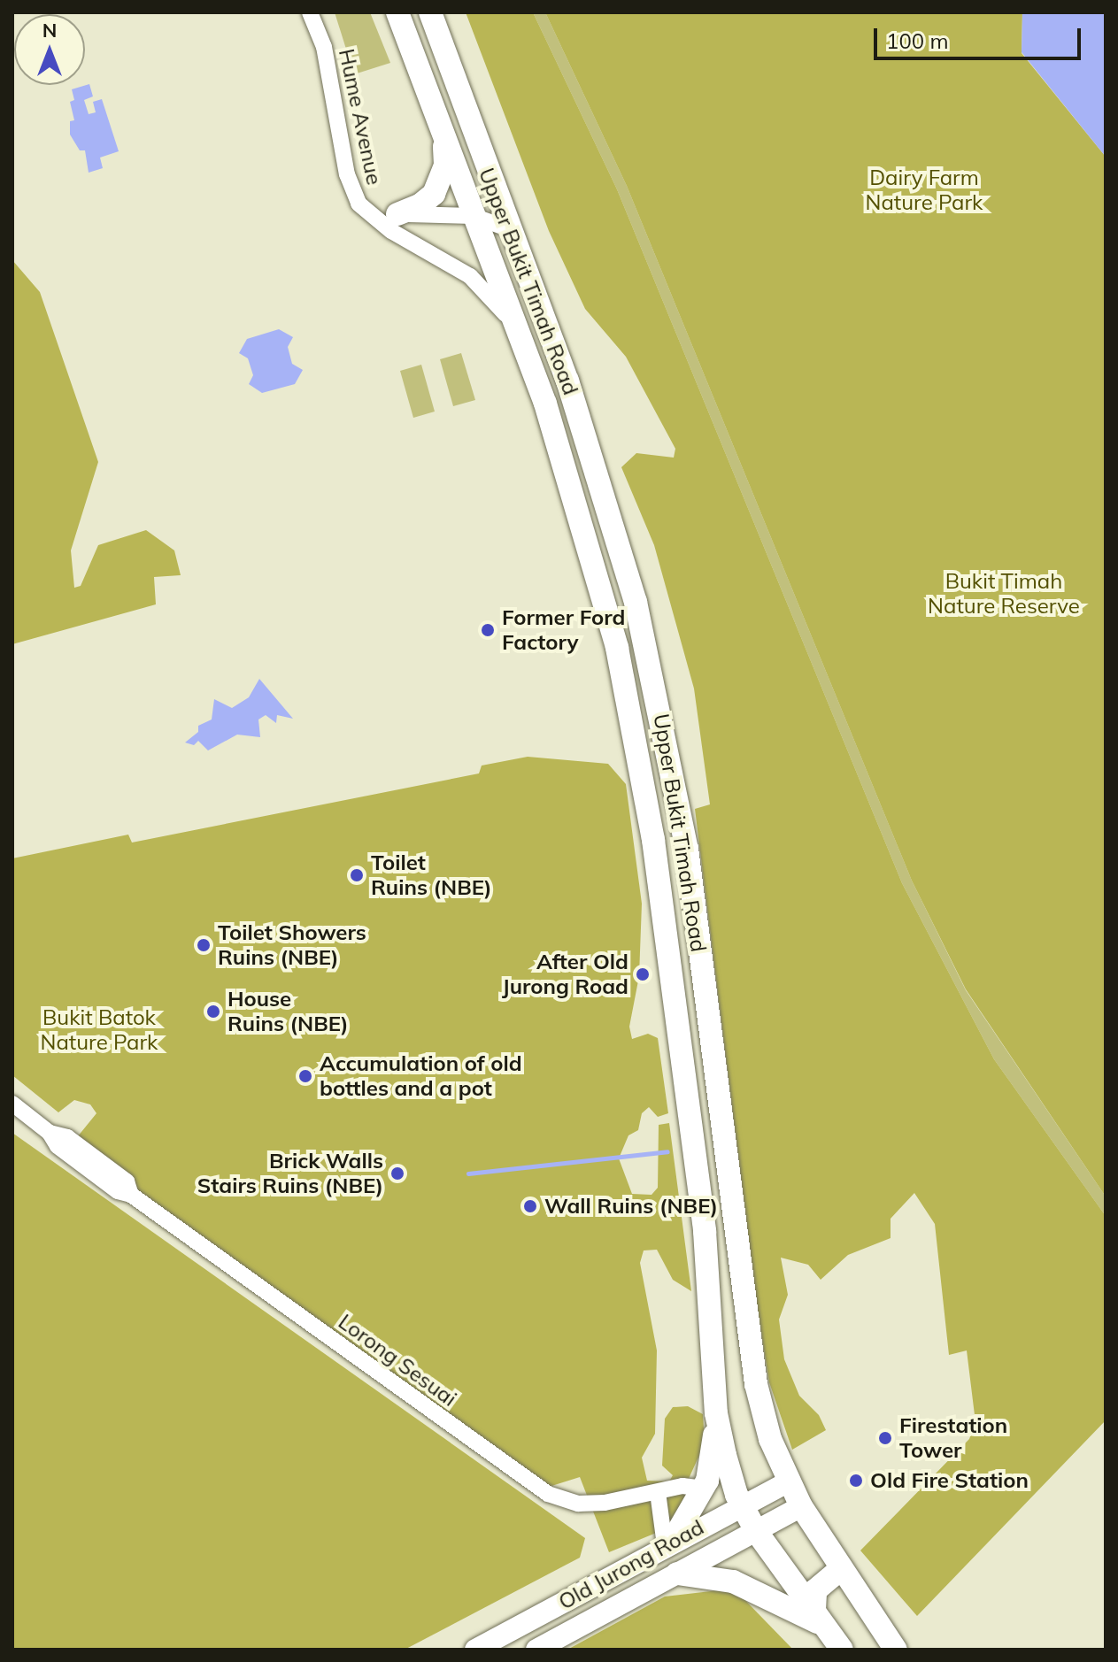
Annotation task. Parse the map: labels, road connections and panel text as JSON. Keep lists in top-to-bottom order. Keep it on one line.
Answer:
{"streets":{"highway":["Upper Bukit Timah Road"],"main road":["Old Jurong Road"],"street":["Hume Avenue","Lorong Sesuai"]},"crossings":[["Hume Avenue","Upper Bukit Timah Road"],["Upper Bukit Timah Road","Old Jurong Road"]],"parks":["Dairy Farm Nature Park","Bukit Timah Nature Reserve","Bukit Batok Nature Park"],"places":["Former Ford Factory","Toilet Ruins (NBE)","Toilet Showers Ruins (NBE)","After Old Jurong Road","House Ruins (NBE)","Accumulation of old bottles and a pot","Brick Walls Stairs Ruins (NBE)","Wall Ruins (NBE)","Firestation Tower","Old Fire Station"],"scale_bar":"100 m","north":"top"}
